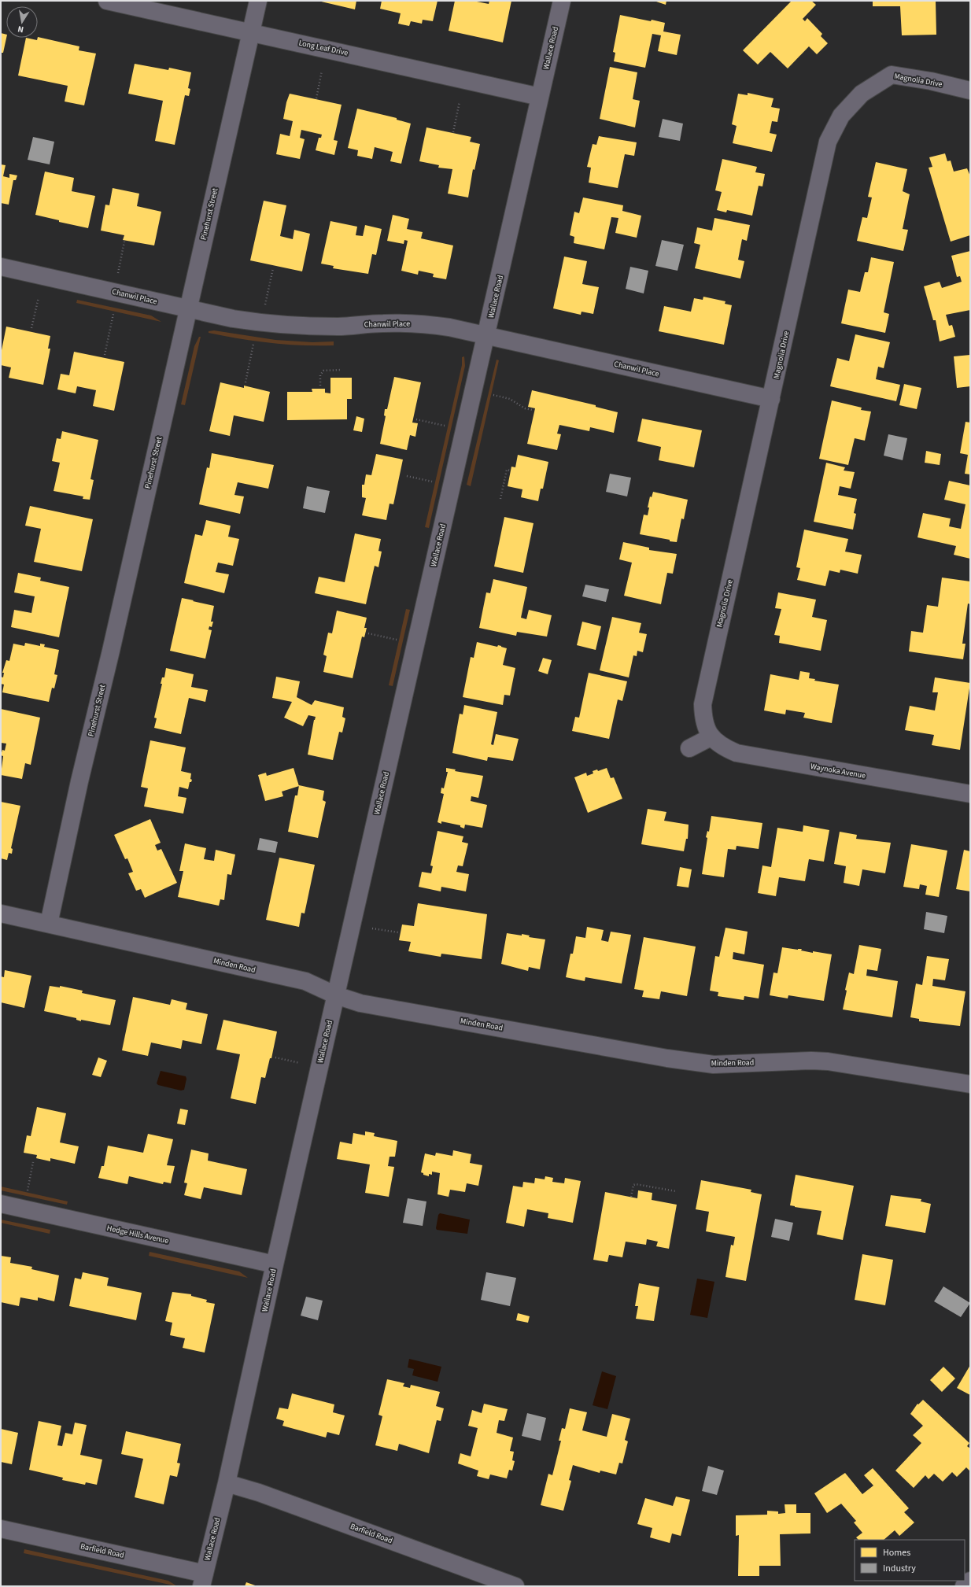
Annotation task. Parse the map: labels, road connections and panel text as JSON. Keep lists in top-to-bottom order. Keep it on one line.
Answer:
{"streets":{"street":["Long Leaf Drive","Wallace Road","Magnolia Drive","Pinehurst Street","Chanwil Place","Waynoka Avenue","Minden Road","Hedge Hills Avenue","Barfield Road"]},"crossings":[["Long Leaf Drive","Wallace Road"],["Long Leaf Drive","Pinehurst Street"],["Wallace Road","Chanwil Place"],["Wallace Road","Minden Road"],["Wallace Road","Hedge Hills Avenue"],["Wallace Road","Barfield Road"],["Magnolia Drive","Chanwil Place"],["Magnolia Drive","Waynoka Avenue"],["Pinehurst Street","Chanwil Place"],["Pinehurst Street","Minden Road"]],"legend":["Homes","Industry"],"north":"bottom"}
